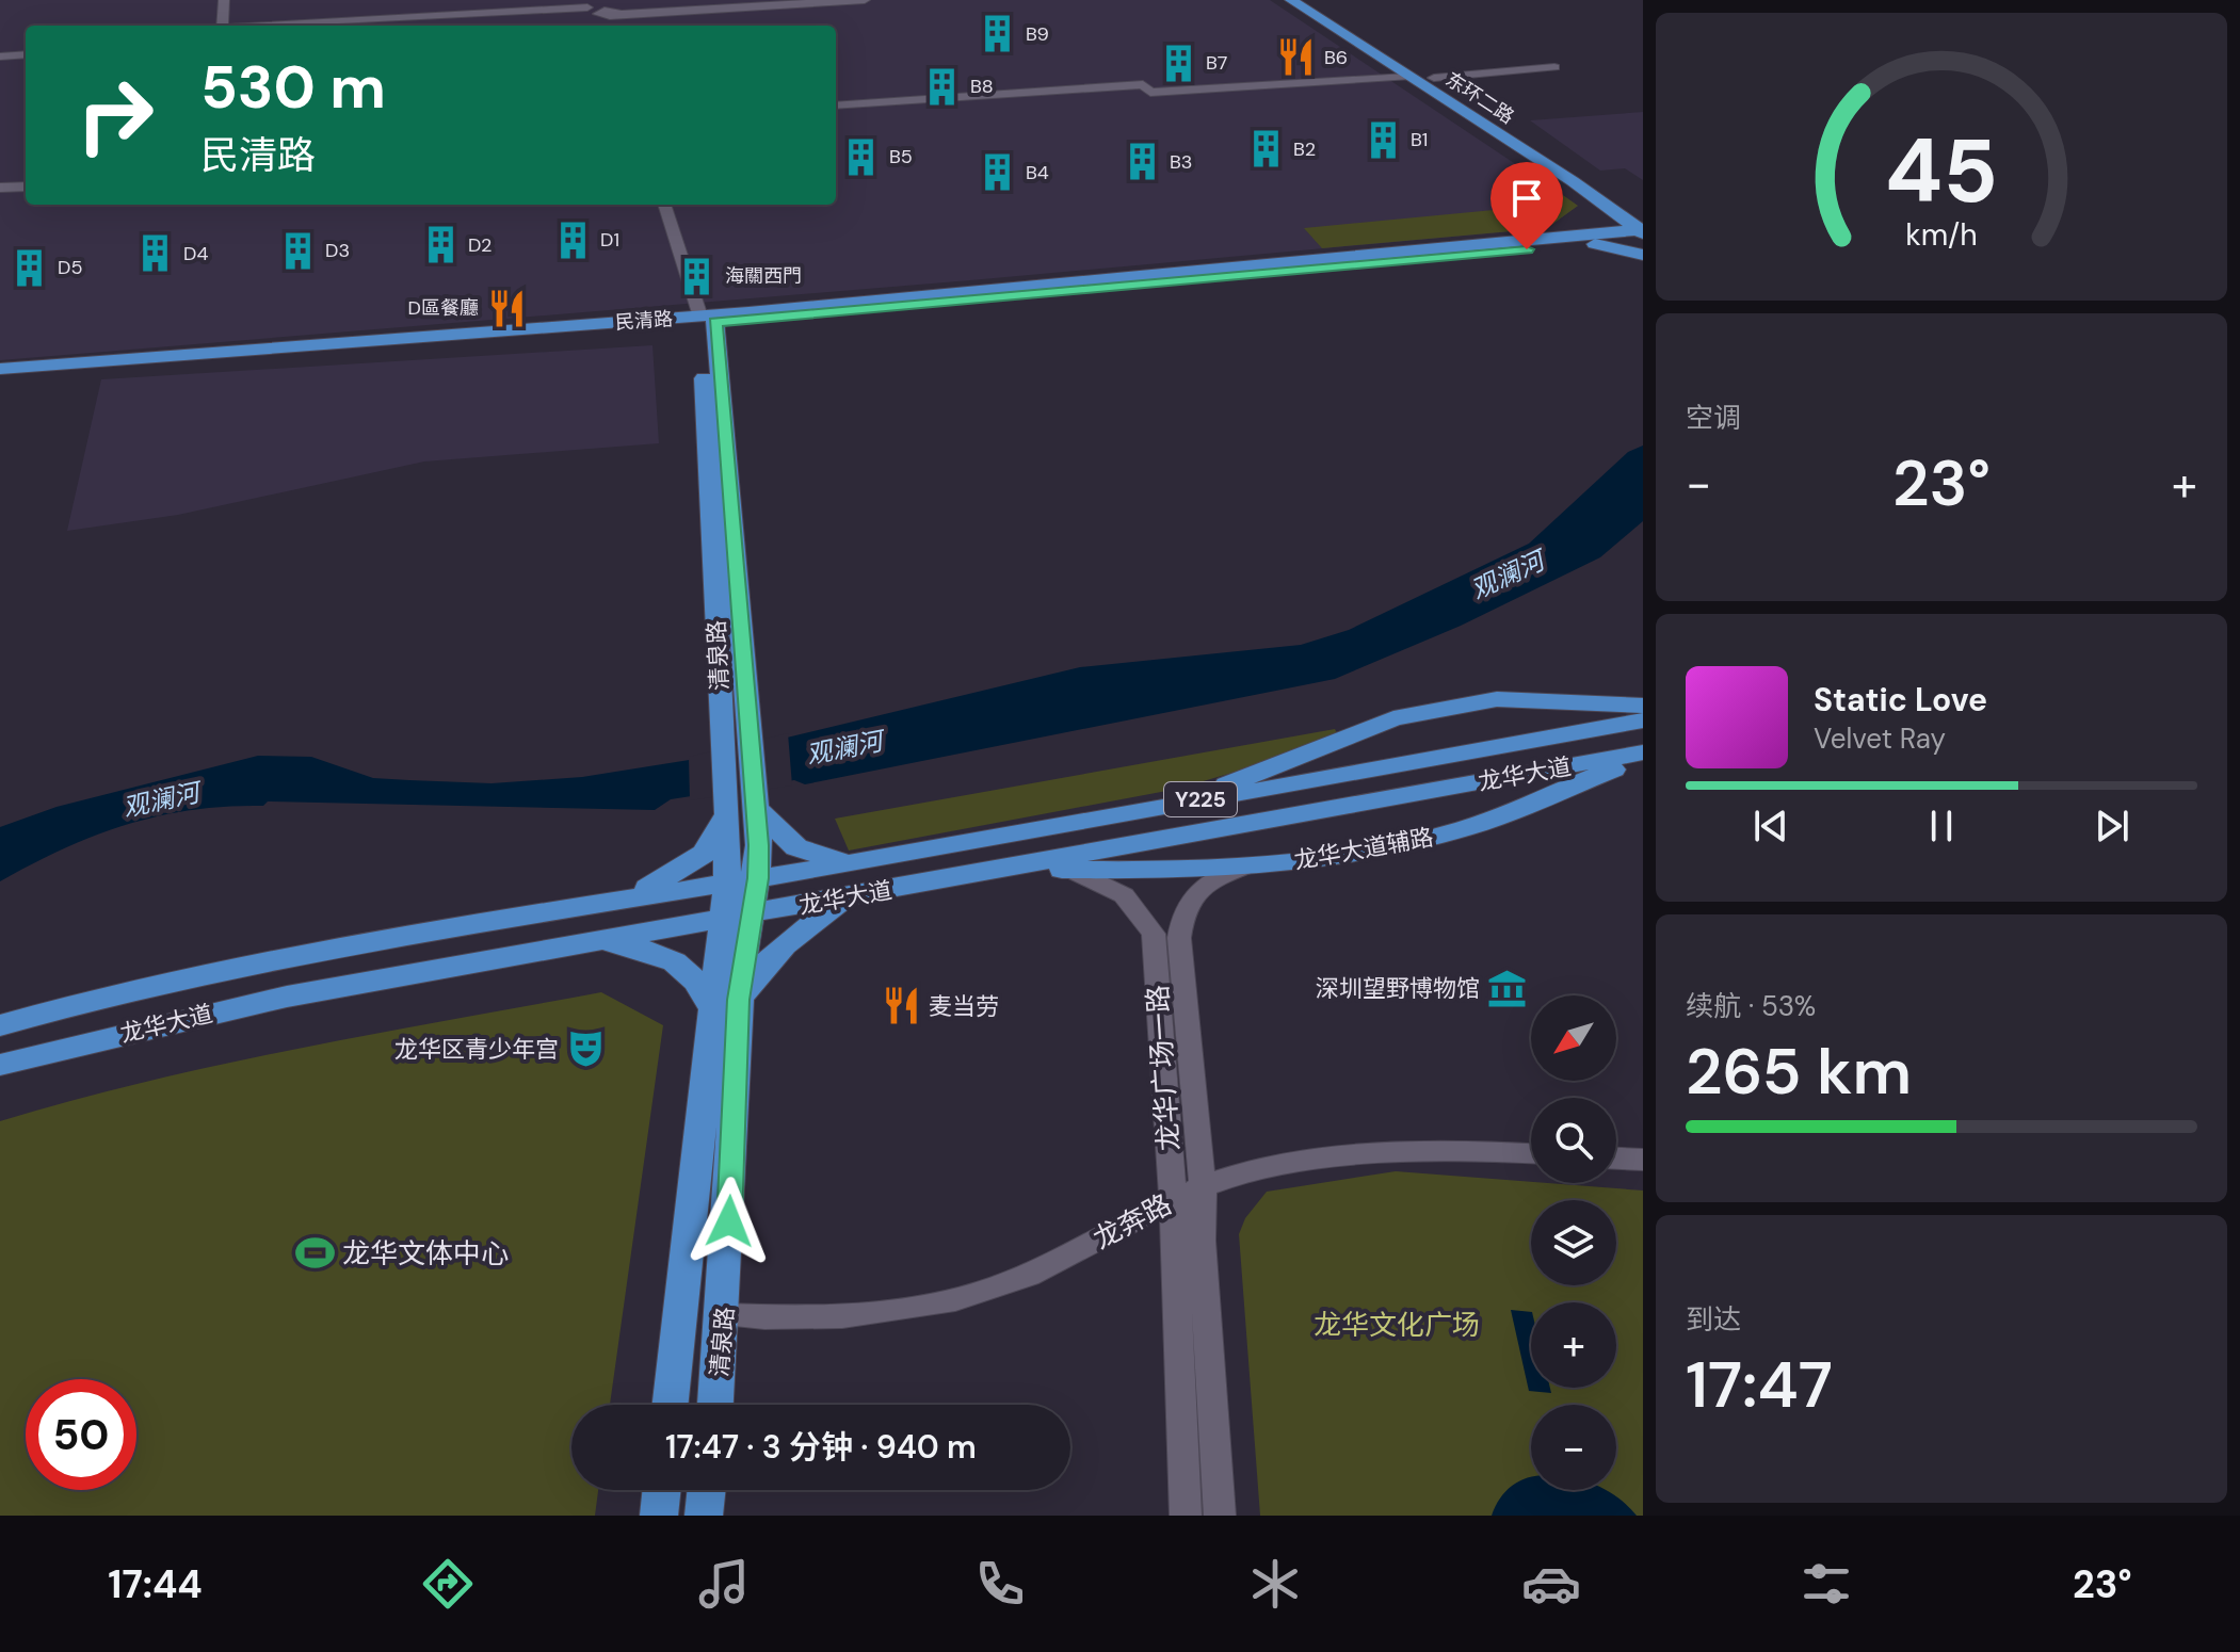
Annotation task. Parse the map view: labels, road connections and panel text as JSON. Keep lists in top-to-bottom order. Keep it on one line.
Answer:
{"streets":{"main road":["东环二路","民清路","清泉路","龙华大道","Y225","龙华大道辅路"],"street":["龙华广场一路","龙奔路"]},"crossings":[["东环二路","民清路"],["民清路","清泉路"],["清泉路","龙华大道"],["清泉路","龙奔路"],["龙华大道","龙华大道辅路"],["龙华大道辅路","龙华广场一路"],["龙华广场一路","龙奔路"]],"water":["观澜河"],"parks":["龙华文化广场"],"places":{"building":["B9","B7","B8","B1","B2","B5","B3","B4","D1","D2","D3","D4","D5","海關西門"],"restaurant":["B6","D區餐廳","麦当劳"],"museum":["深圳望野博物馆"],"theatre":["龙华区青少年宫"],"sports":["龙华文体中心"]},"north":"bottom left","page":{"turn":["530 m","民清路"],"tile":["空调",["续航 · 53%","265 km"],["到达","17:47"]],"heat":["−","23°","+"],"song":["Static Love","Velvet Ray"],"map_buttons":["+","−"],"limit":"50","trip":"17:47 · 3 分钟 · 940 m","tabs":["17:44","23°"],"gauge":["45","km/h"]}}
